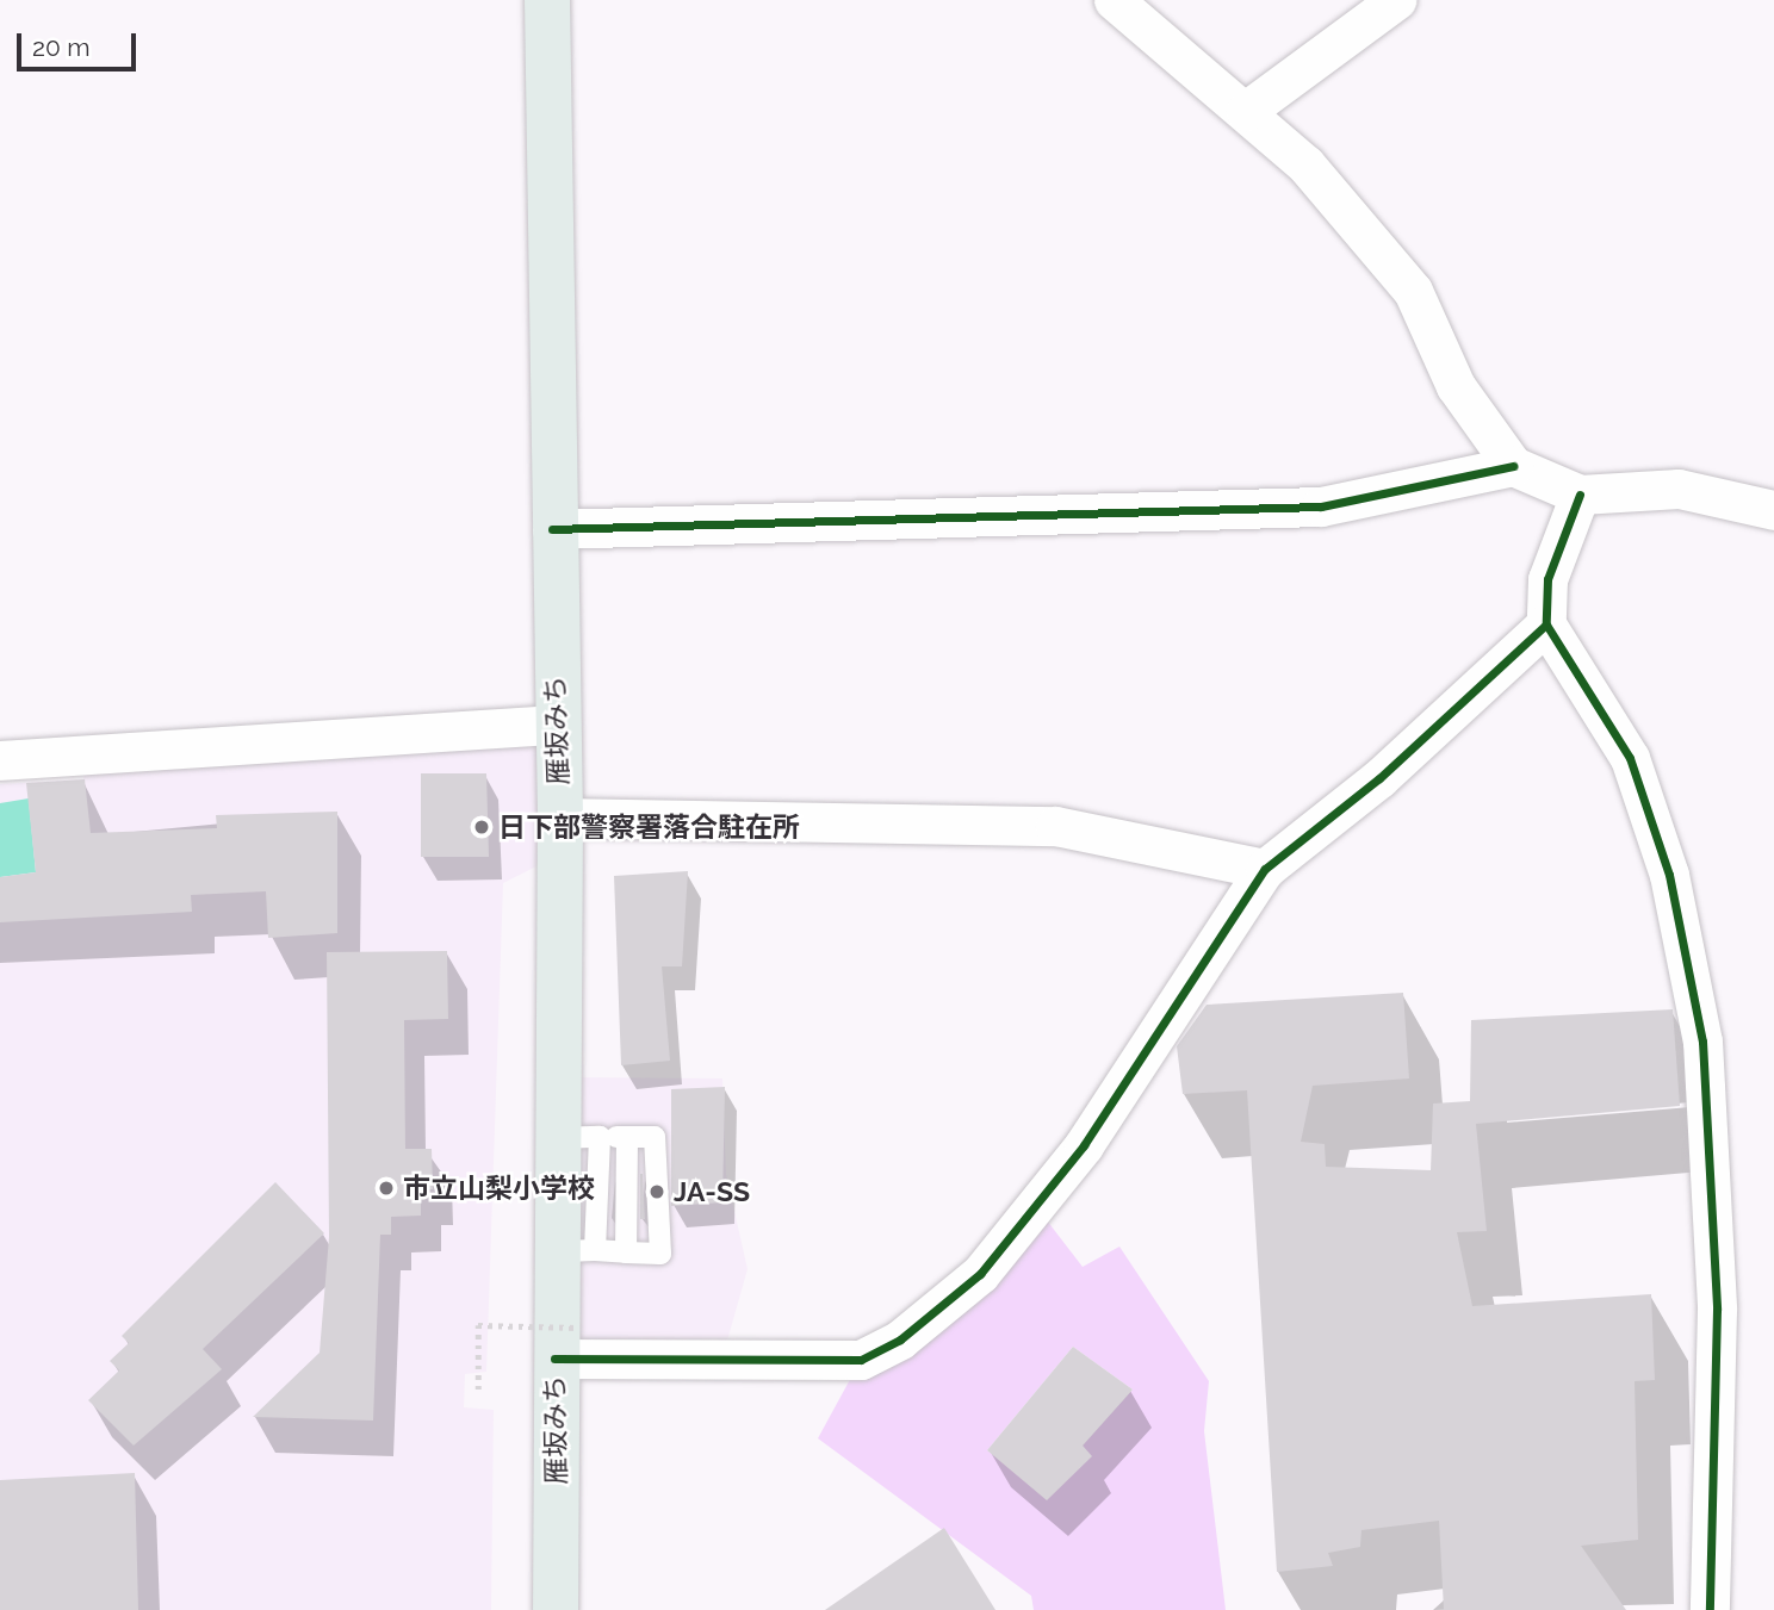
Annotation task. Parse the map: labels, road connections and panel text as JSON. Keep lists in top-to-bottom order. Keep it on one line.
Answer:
{"streets":{"highway":["雁坂みち"]},"places":["日下部警察署落合駐在所","市立山梨小学校","JA-SS"],"scale_bar":"20 m"}
